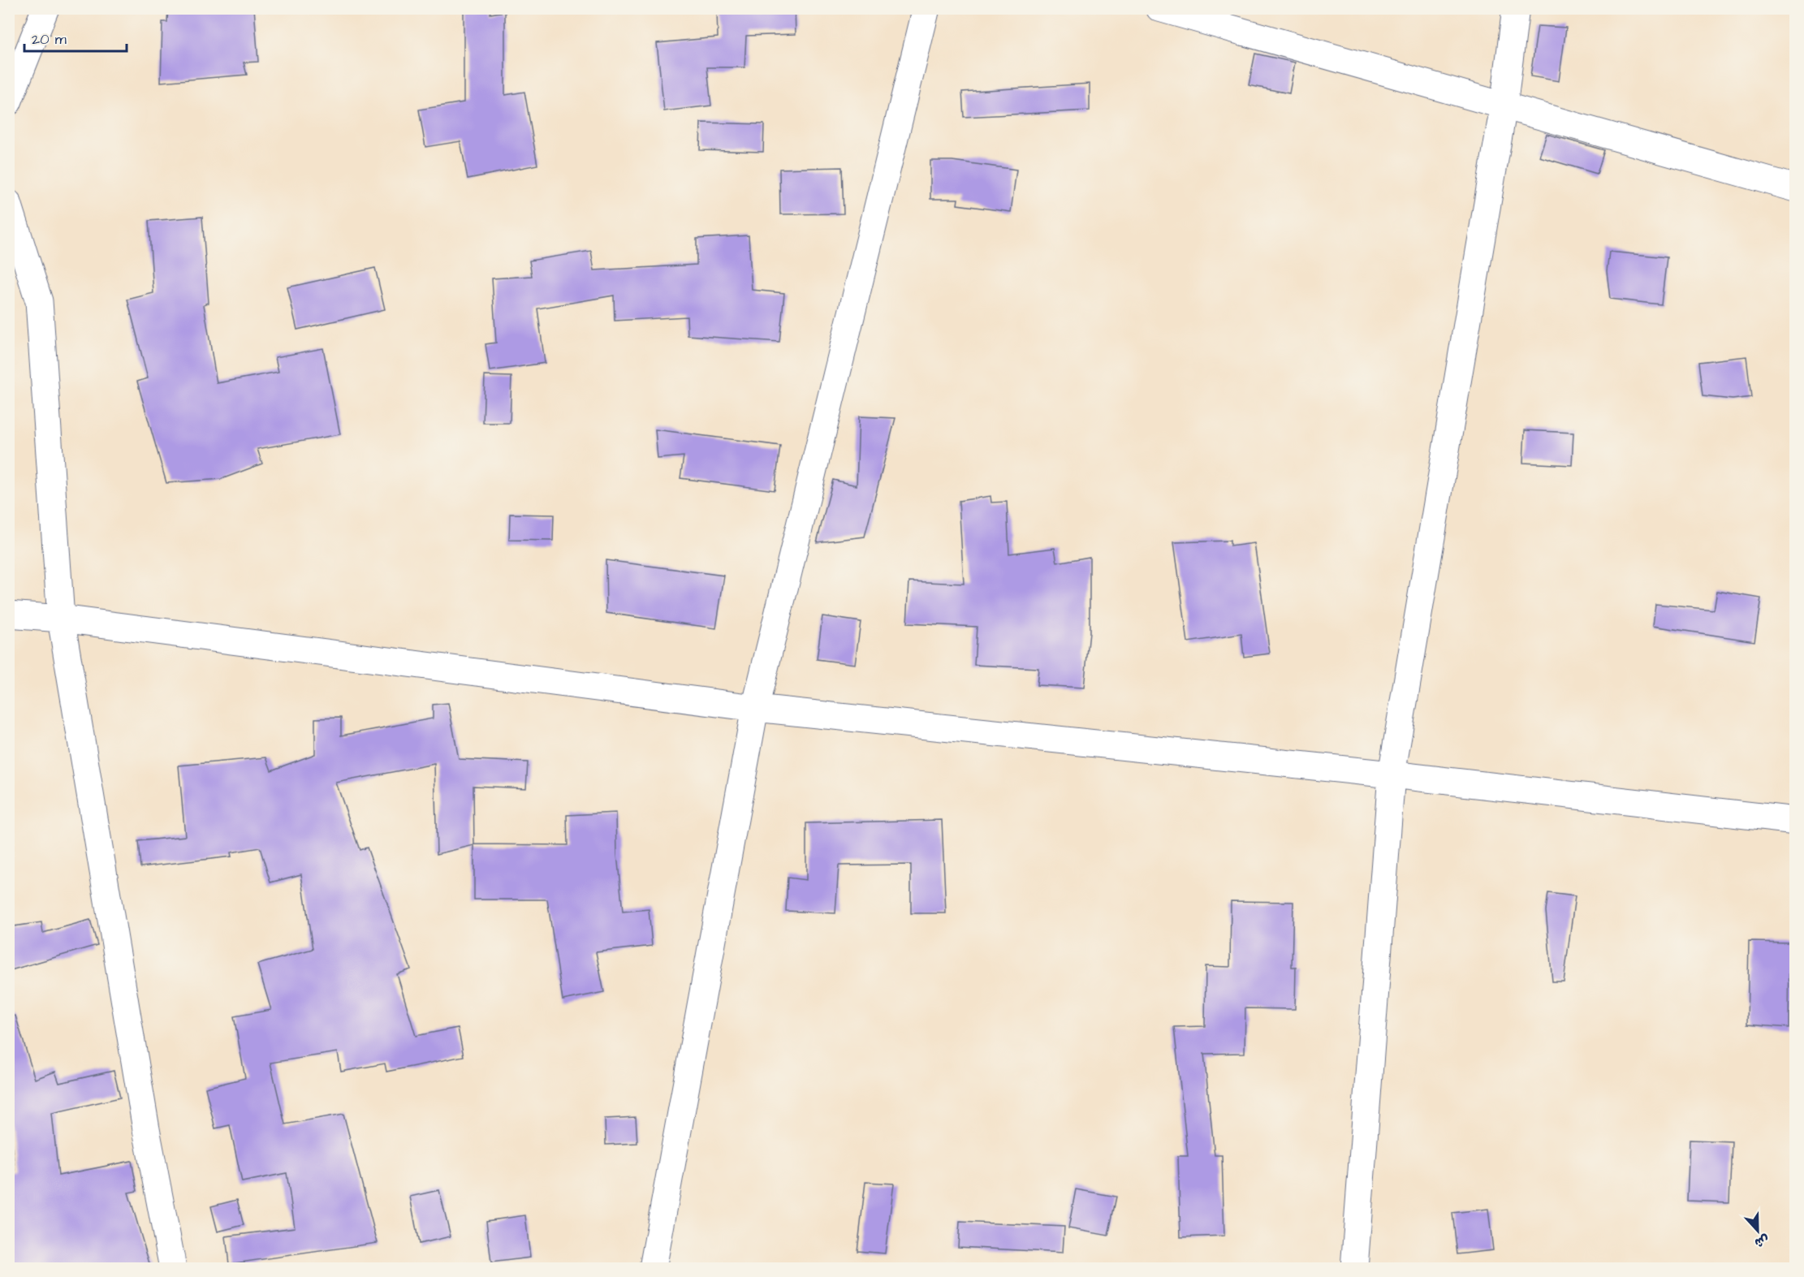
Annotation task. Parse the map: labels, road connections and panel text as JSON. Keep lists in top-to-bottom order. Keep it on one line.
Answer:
{"scale_bar":"20 m","north":"bottom"}
